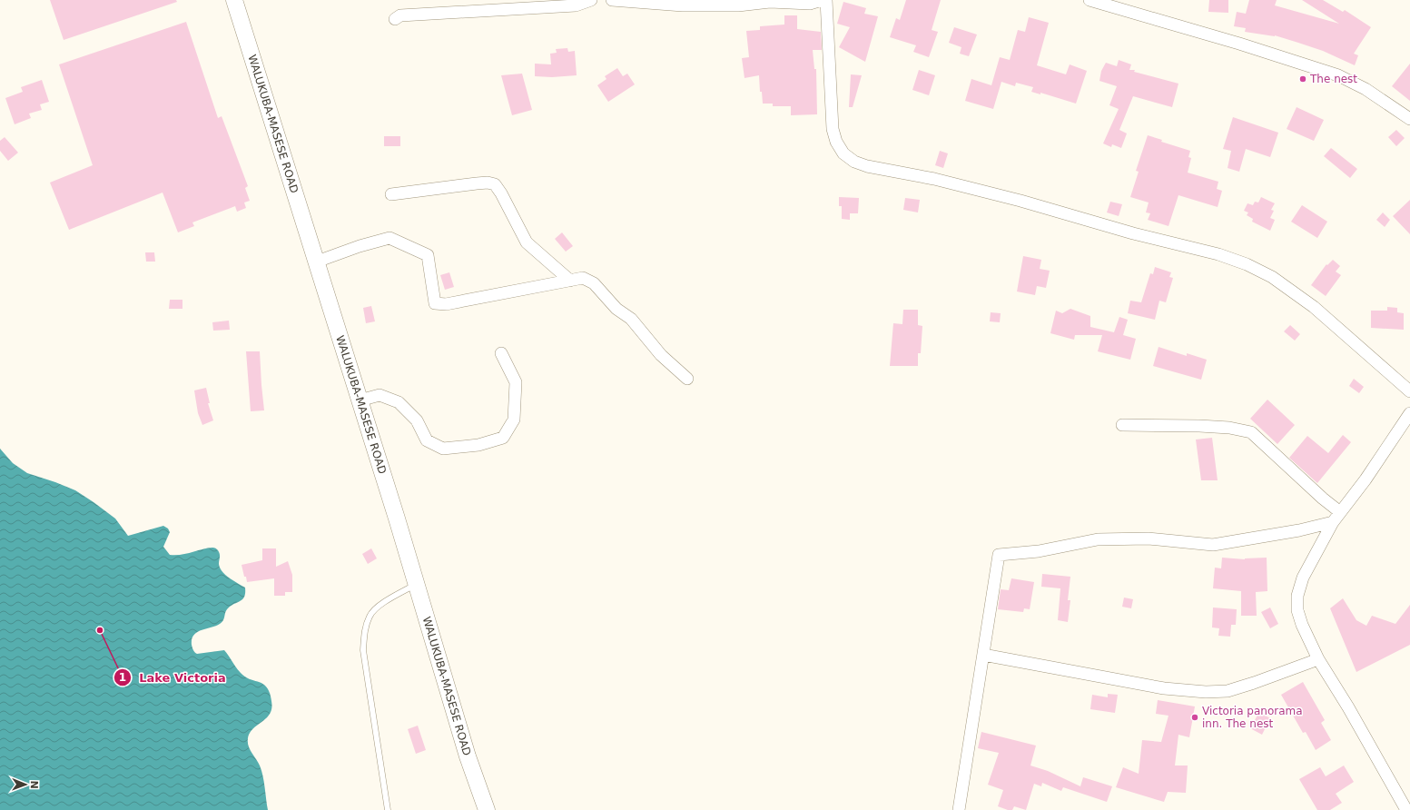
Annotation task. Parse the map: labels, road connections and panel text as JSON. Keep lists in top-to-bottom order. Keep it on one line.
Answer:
{"streets":{"street":["WALUKUBA-MASESE ROAD"]},"places":["The nest","Lake Victoria","Victoria panorama inn. The nest"],"north":"right"}
